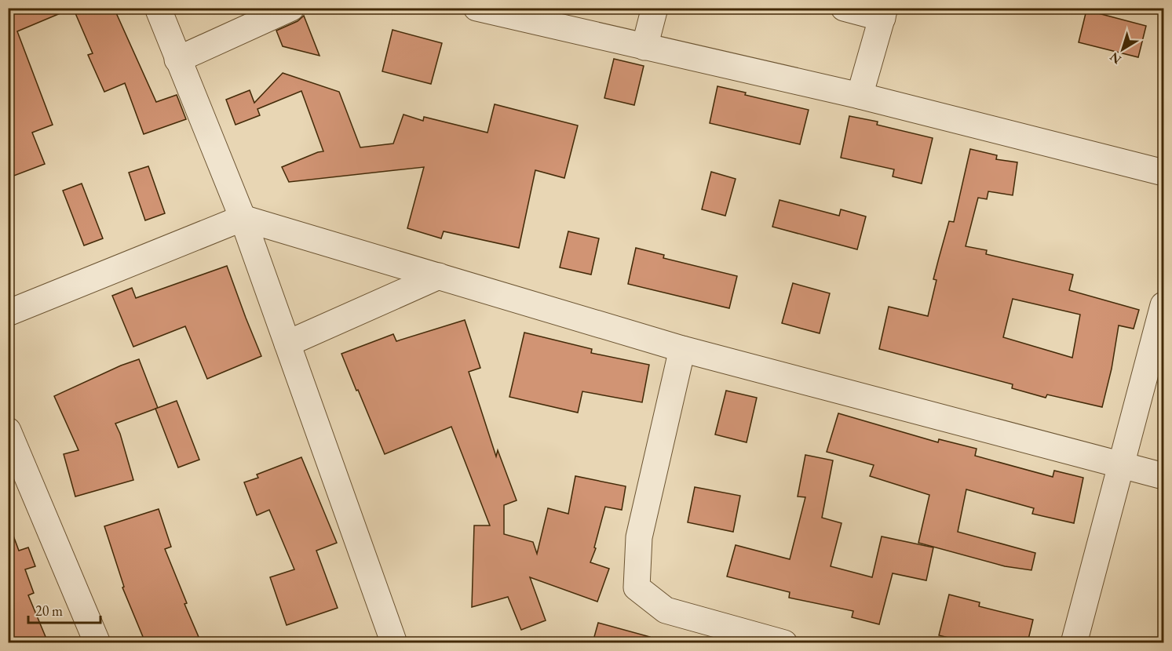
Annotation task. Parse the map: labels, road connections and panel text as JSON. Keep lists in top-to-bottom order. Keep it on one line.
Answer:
{"scale_bar":"20 m","north":"bottom left"}
